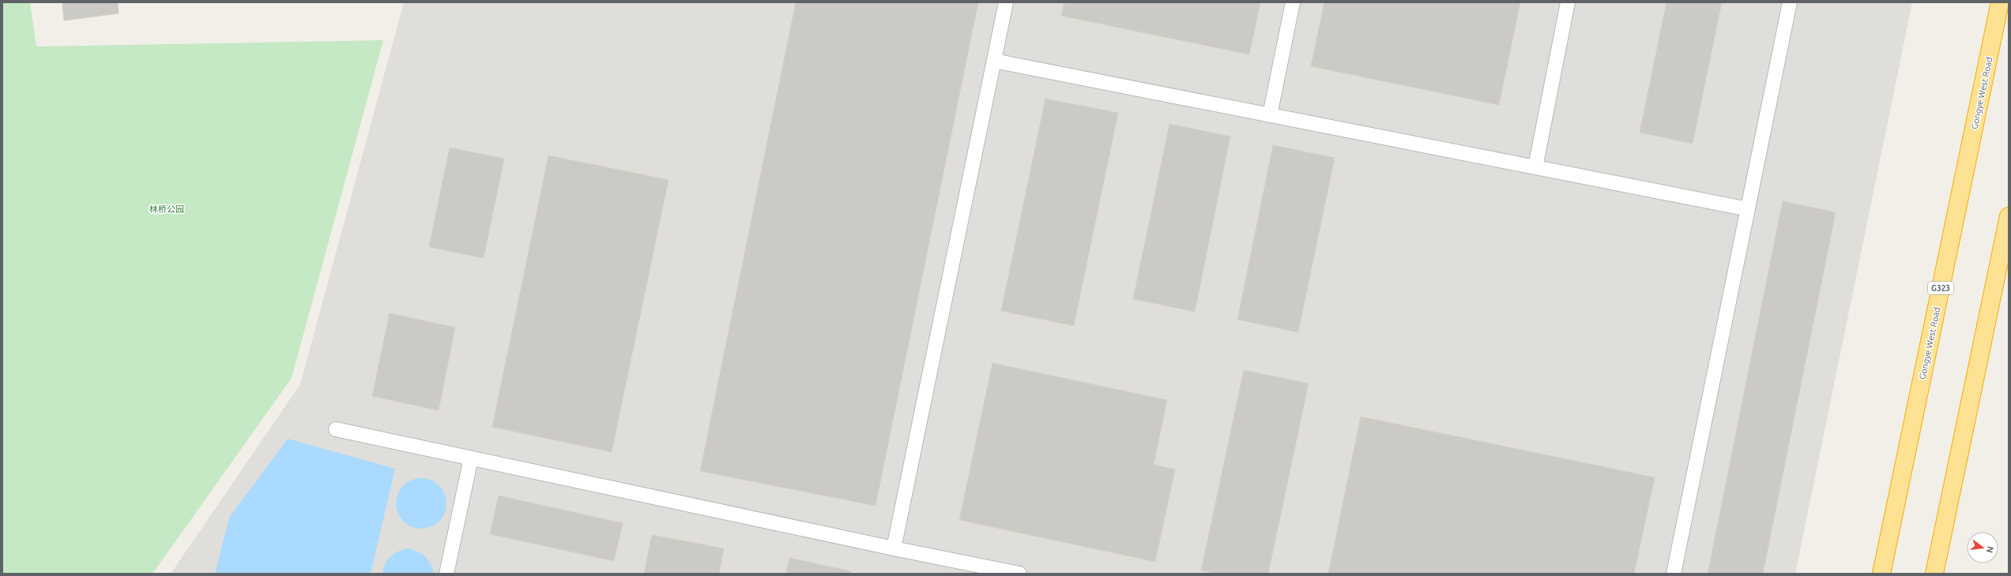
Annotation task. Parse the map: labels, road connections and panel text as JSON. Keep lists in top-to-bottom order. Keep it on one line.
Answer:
{"streets":{"highway":["Gongye West Road","G323"]},"parks":["林桥公园"],"north":"right"}
